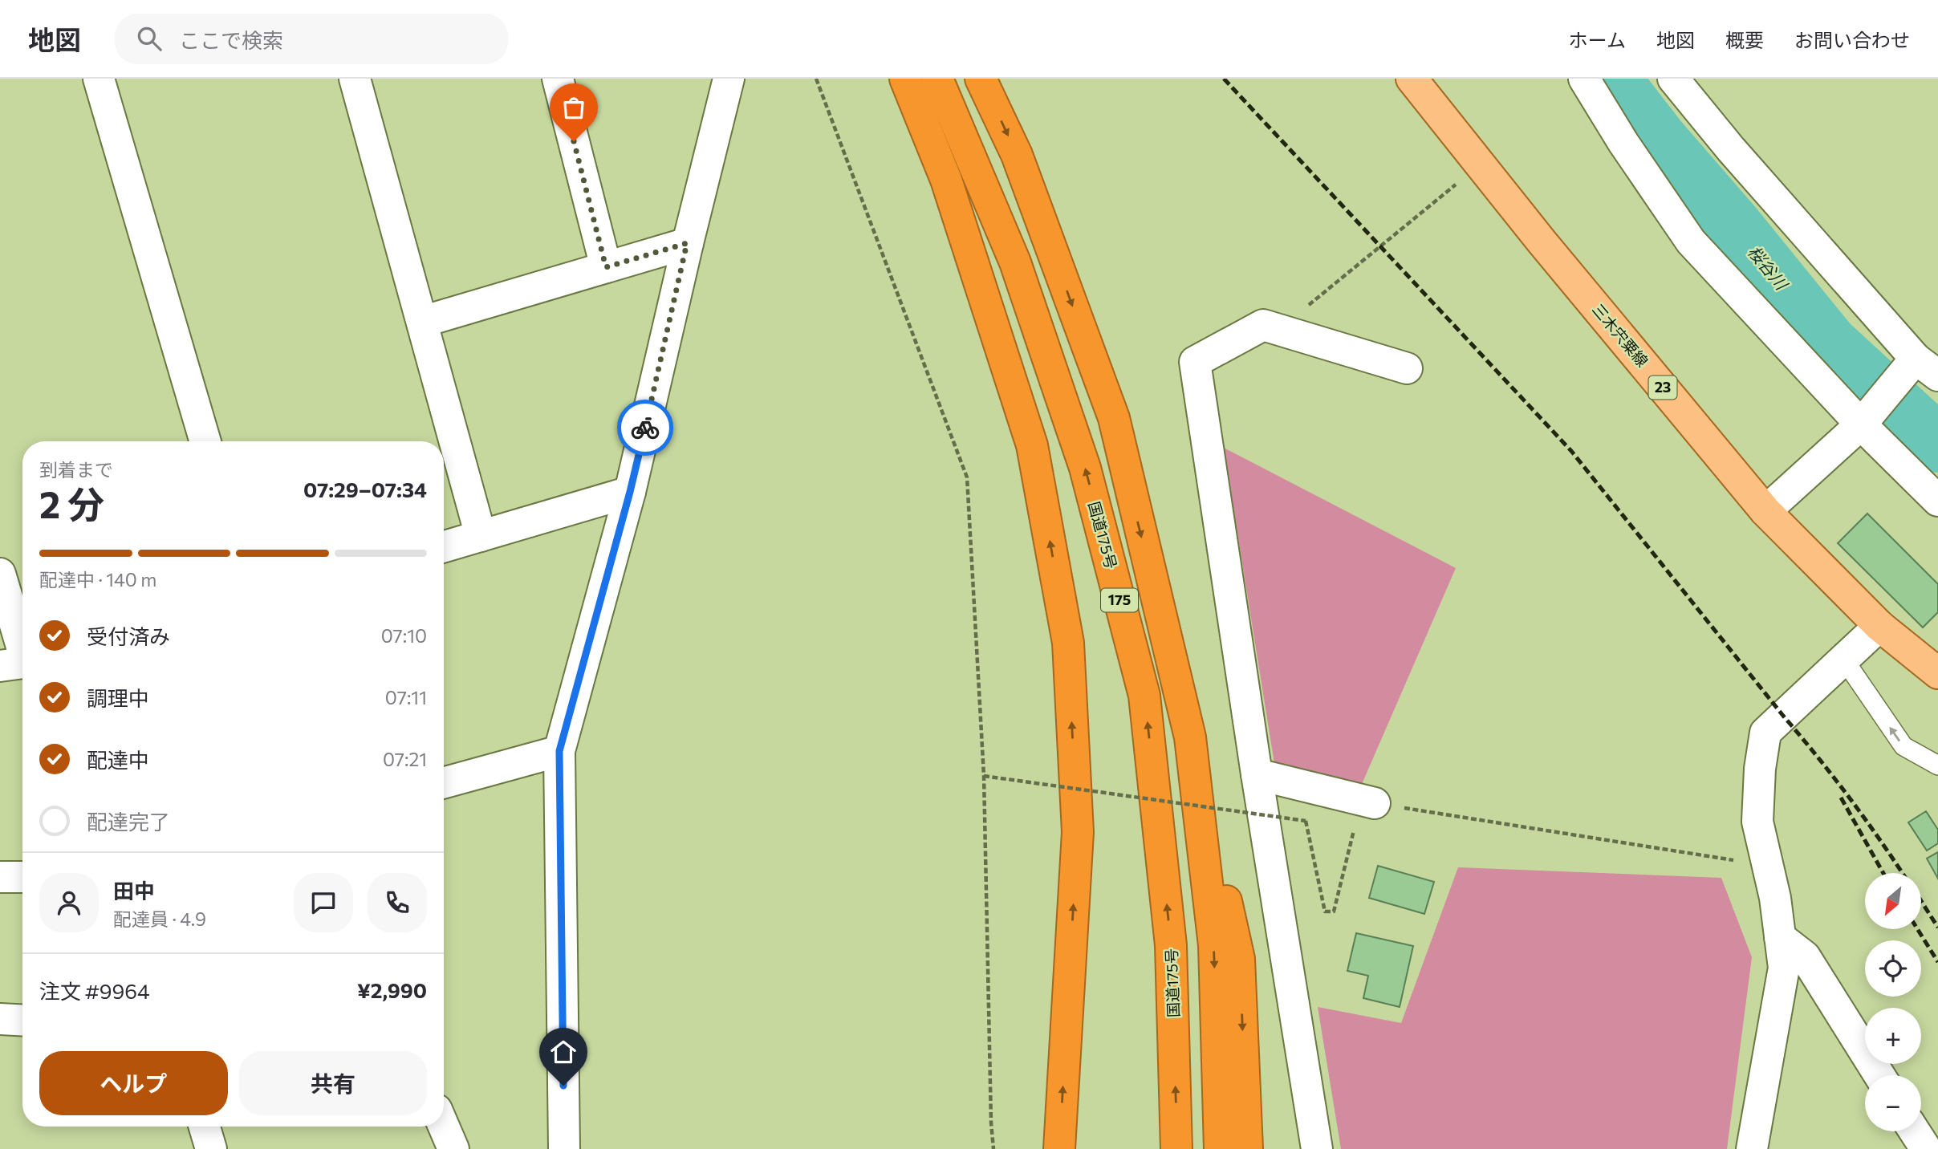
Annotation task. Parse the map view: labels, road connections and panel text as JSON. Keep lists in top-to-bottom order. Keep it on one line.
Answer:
{"streets":{"highway":["国道175号","175"],"main road":["三木宍粟線","23"]},"water":["桜谷川"],"north":"bottom left","page":{"header":"地図","search":"ここで検索","nav":["ホーム","地図","概要","お問い合わせ"],"heading":["2 分","到着まで","07:29–07:34"],"panel":["田中","配達員 · 4.9","注文 #9964","¥2,990"],"bar":"配達中 · 140 m","list":[["受付済み","07:10"],["調理中","07:11"],["配達中","07:21"],"配達完了"],"map_buttons":["+","−"],"buttons":["ヘルプ","共有"]}}
